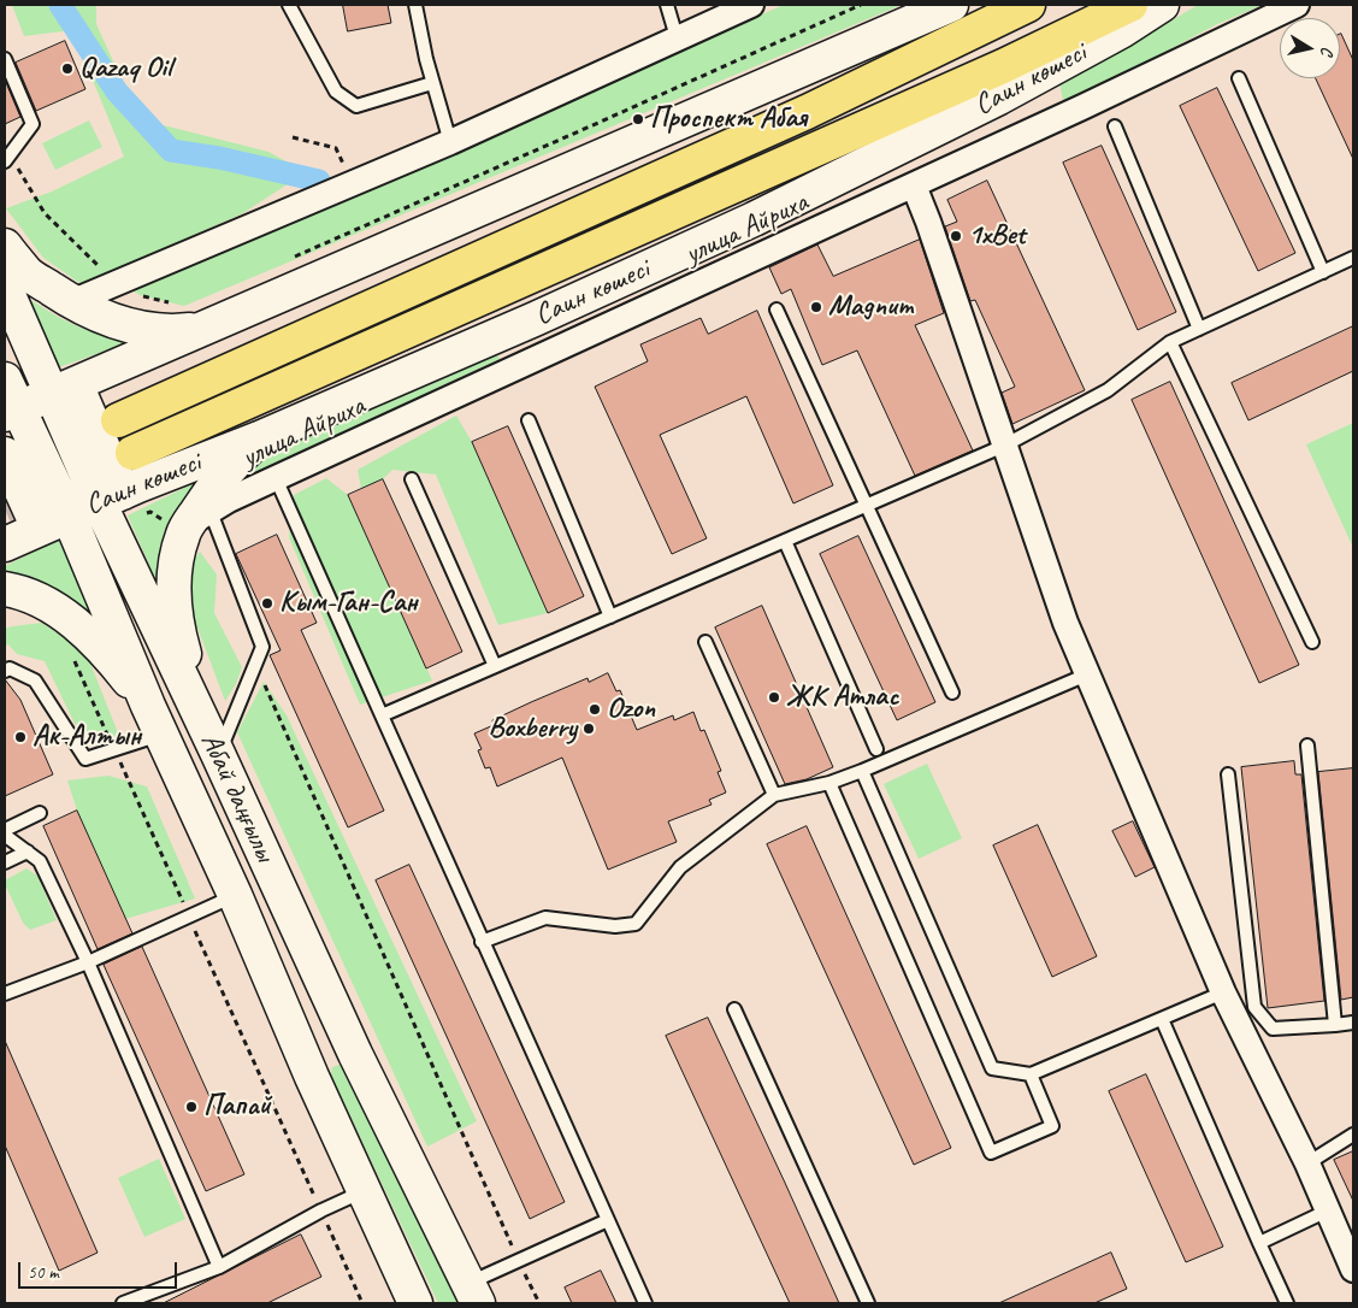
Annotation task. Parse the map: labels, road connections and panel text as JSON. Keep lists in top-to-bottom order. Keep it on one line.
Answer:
{"streets":{"main road":["Саин көшесі","Абай даңғылы"],"street":["улица Айриха"]},"crossings":[["Саин көшесі","Абай даңғылы"]],"places":["Qazaq Oil","Проспект Абая","1xBet","Magnum","Кым-Ган-Сан","ЖК Атлас","Ozon","Boxberry","Ак-Алтын","Папай"],"scale_bar":"50 m","north":"right"}
